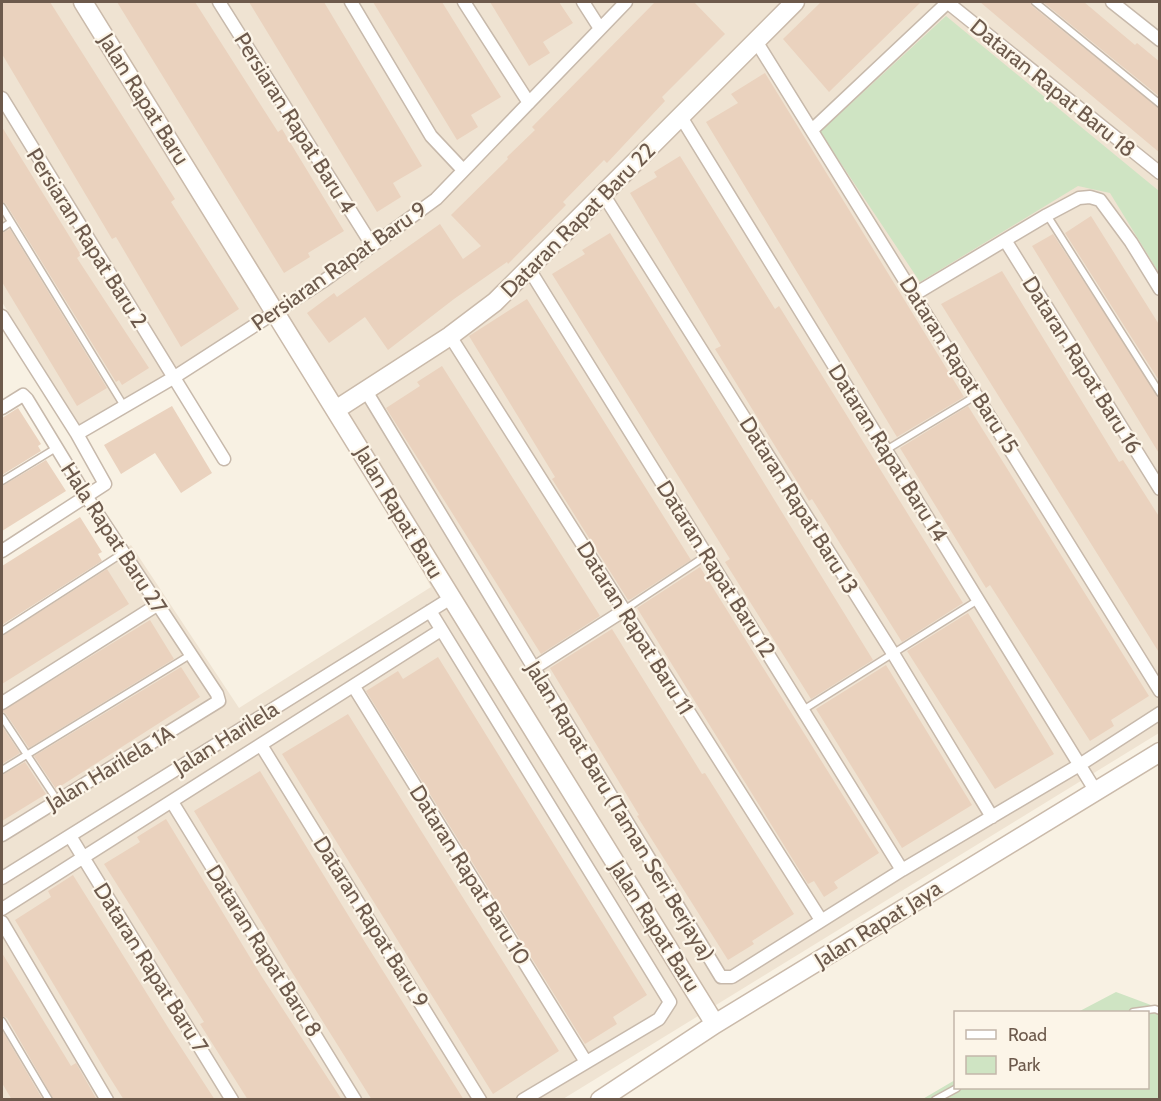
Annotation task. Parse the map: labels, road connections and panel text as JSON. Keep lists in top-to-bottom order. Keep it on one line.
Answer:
{"streets":{"street":["Dataran Rapat Baru 18","Jalan Rapat Baru","Persiaran Rapat Baru 4","Dataran Rapat Baru 22","Persiaran Rapat Baru 2","Persiaran Rapat Baru 9","Dataran Rapat Baru 15","Dataran Rapat Baru 16","Dataran Rapat Baru 14","Dataran Rapat Baru 13","Hala Rapat Baru 27","Dataran Rapat Baru 12","Dataran Rapat Baru 11","Jalan Harilela","Jalan Harilela 1A","Jalan Rapat Baru (Taman Seri Berjaya)","Dataran Rapat Baru 10","Dataran Rapat Baru 9","Jalan Rapat Jaya","Dataran Rapat Baru 8","Dataran Rapat Baru 7"]},"crossings":[["Jalan Rapat Baru","Dataran Rapat Baru 22"],["Jalan Rapat Baru","Persiaran Rapat Baru 9"],["Jalan Rapat Baru","Jalan Harilela"],["Jalan Rapat Baru","Dataran Rapat Baru 10"],["Jalan Rapat Baru","Jalan Rapat Jaya"],["Persiaran Rapat Baru 4","Persiaran Rapat Baru 9"],["Dataran Rapat Baru 22","Dataran Rapat Baru 15"],["Dataran Rapat Baru 22","Dataran Rapat Baru 14"],["Dataran Rapat Baru 22","Dataran Rapat Baru 13"],["Dataran Rapat Baru 22","Dataran Rapat Baru 12"],["Dataran Rapat Baru 22","Dataran Rapat Baru 11"],["Dataran Rapat Baru 22","Jalan Rapat Baru (Taman Seri Berjaya)"],["Persiaran Rapat Baru 2","Persiaran Rapat Baru 9"],["Dataran Rapat Baru 14","Jalan Rapat Baru (Taman Seri Berjaya)"],["Dataran Rapat Baru 14","Jalan Rapat Jaya"],["Dataran Rapat Baru 13","Jalan Rapat Baru (Taman Seri Berjaya)"],["Hala Rapat Baru 27","Jalan Harilela 1A"],["Dataran Rapat Baru 12","Jalan Rapat Baru (Taman Seri Berjaya)"],["Dataran Rapat Baru 11","Jalan Rapat Baru (Taman Seri Berjaya)"],["Jalan Harilela","Dataran Rapat Baru 7"]],"legend":["Road","Park"]}
